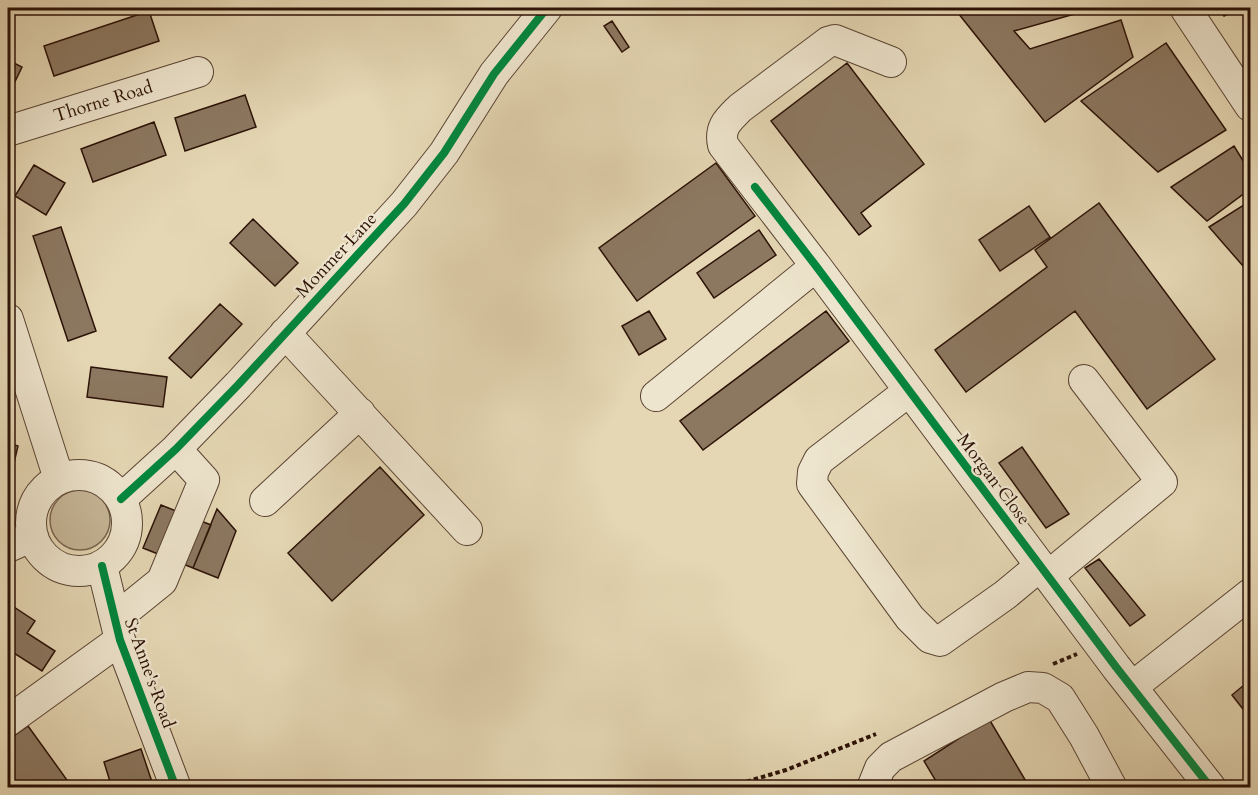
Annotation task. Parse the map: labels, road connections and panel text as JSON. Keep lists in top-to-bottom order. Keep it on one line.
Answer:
{"streets":{"street":["Thorne Road","Monmer Lane","Morgan Close","St Anne's Road"]},"crossings":[["Monmer Lane","St Anne's Road"]]}
